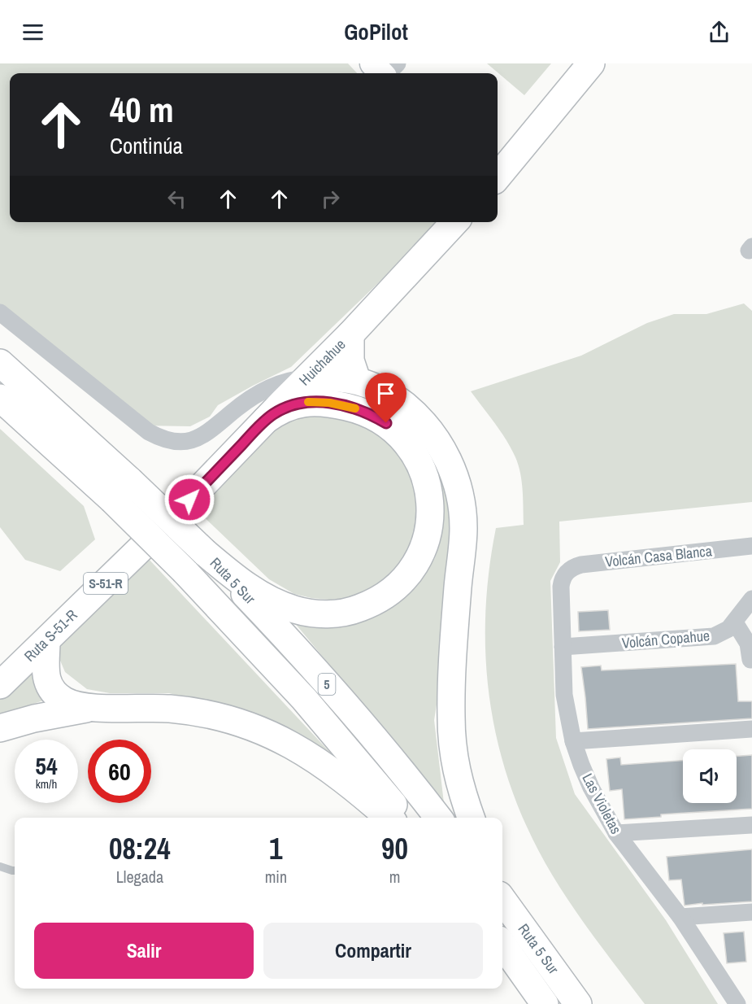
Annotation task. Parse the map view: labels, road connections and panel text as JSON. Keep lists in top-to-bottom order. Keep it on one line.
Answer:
{"streets":{"main road":["Huichahue","Ruta 5 Sur","S-51-R","Ruta S-51-R","5"],"street":["Volcán Casa Blanca","Volcán Copahue","Las Violetas"]},"crossings":[["Huichahue","Ruta S-51-R"],["Volcán Casa Blanca","Las Violetas"],["Volcán Copahue","Las Violetas"]],"page":{"header":"GoPilot","turn":["40 m","Continúa"],"speed":"54 km/h","limit":"60","eta":["08:24","Llegada","1","min","90","m"],"buttons":["Salir","Compartir"]}}
